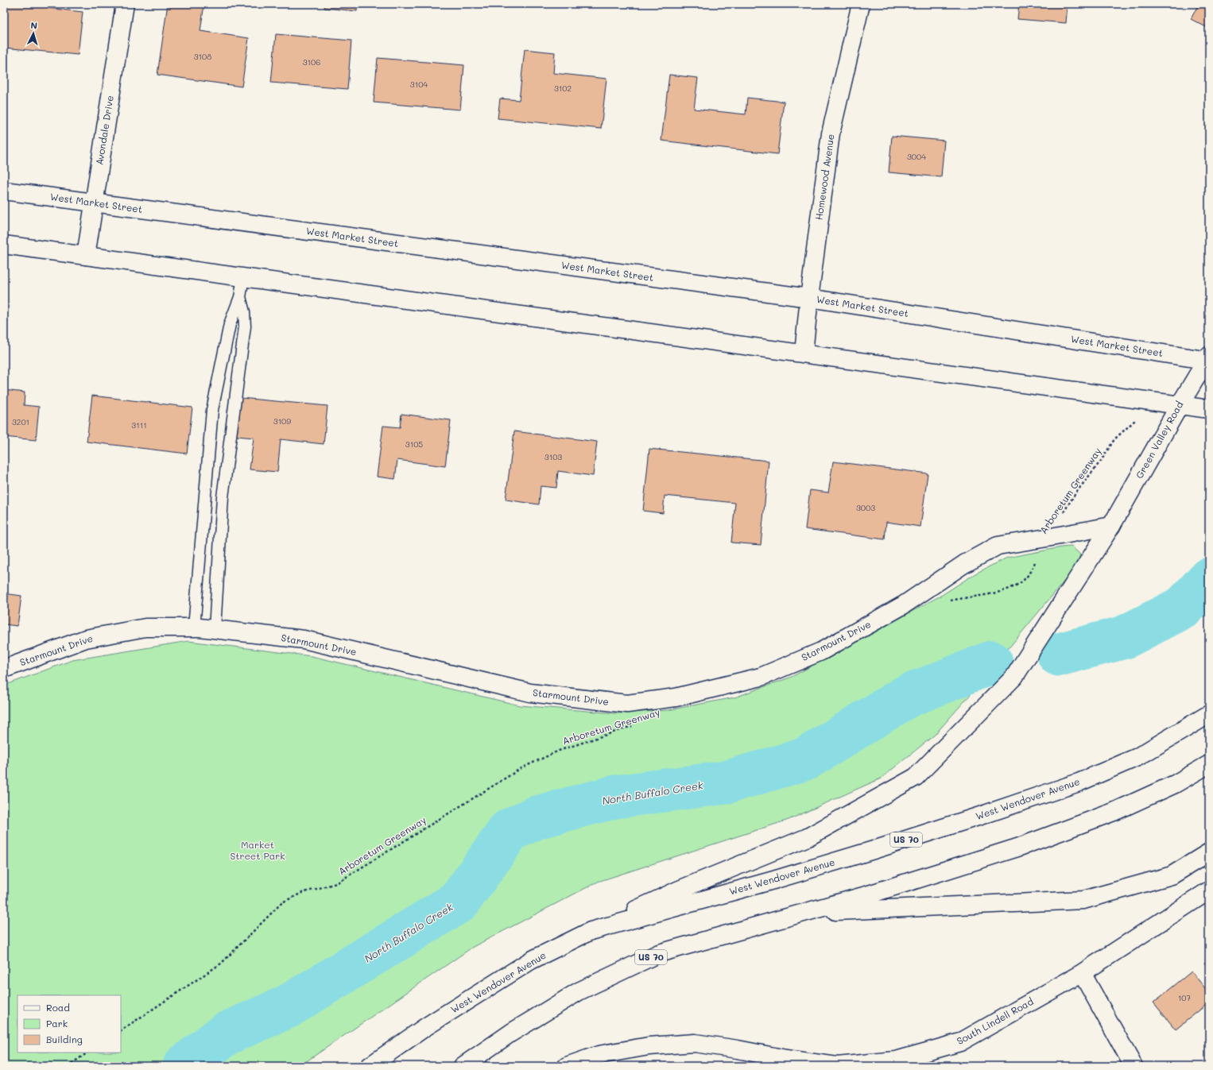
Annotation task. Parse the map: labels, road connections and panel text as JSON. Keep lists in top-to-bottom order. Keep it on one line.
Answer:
{"streets":{"main road":["Avondale Drive","Homewood Avenue","West Market Street","Green Valley Road","Starmount Drive","West Wendover Avenue","US 70","South Lindell Road"],"path":["Arboretum Greenway"]},"crossings":[["Avondale Drive","West Market Street"],["Homewood Avenue","West Market Street"],["West Market Street","Green Valley Road"],["Green Valley Road","Starmount Drive"],["Green Valley Road","West Wendover Avenue"],["Arboretum Greenway","Starmount Drive"]],"water":["North Buffalo Creek"],"parks":["Market Street Park"],"house_numbers":["3108","3106","3104","3102","3004","3109","3201","3111","3105","3103","3003","107"],"legend":["Road","Park","Building"],"north":"top"}
